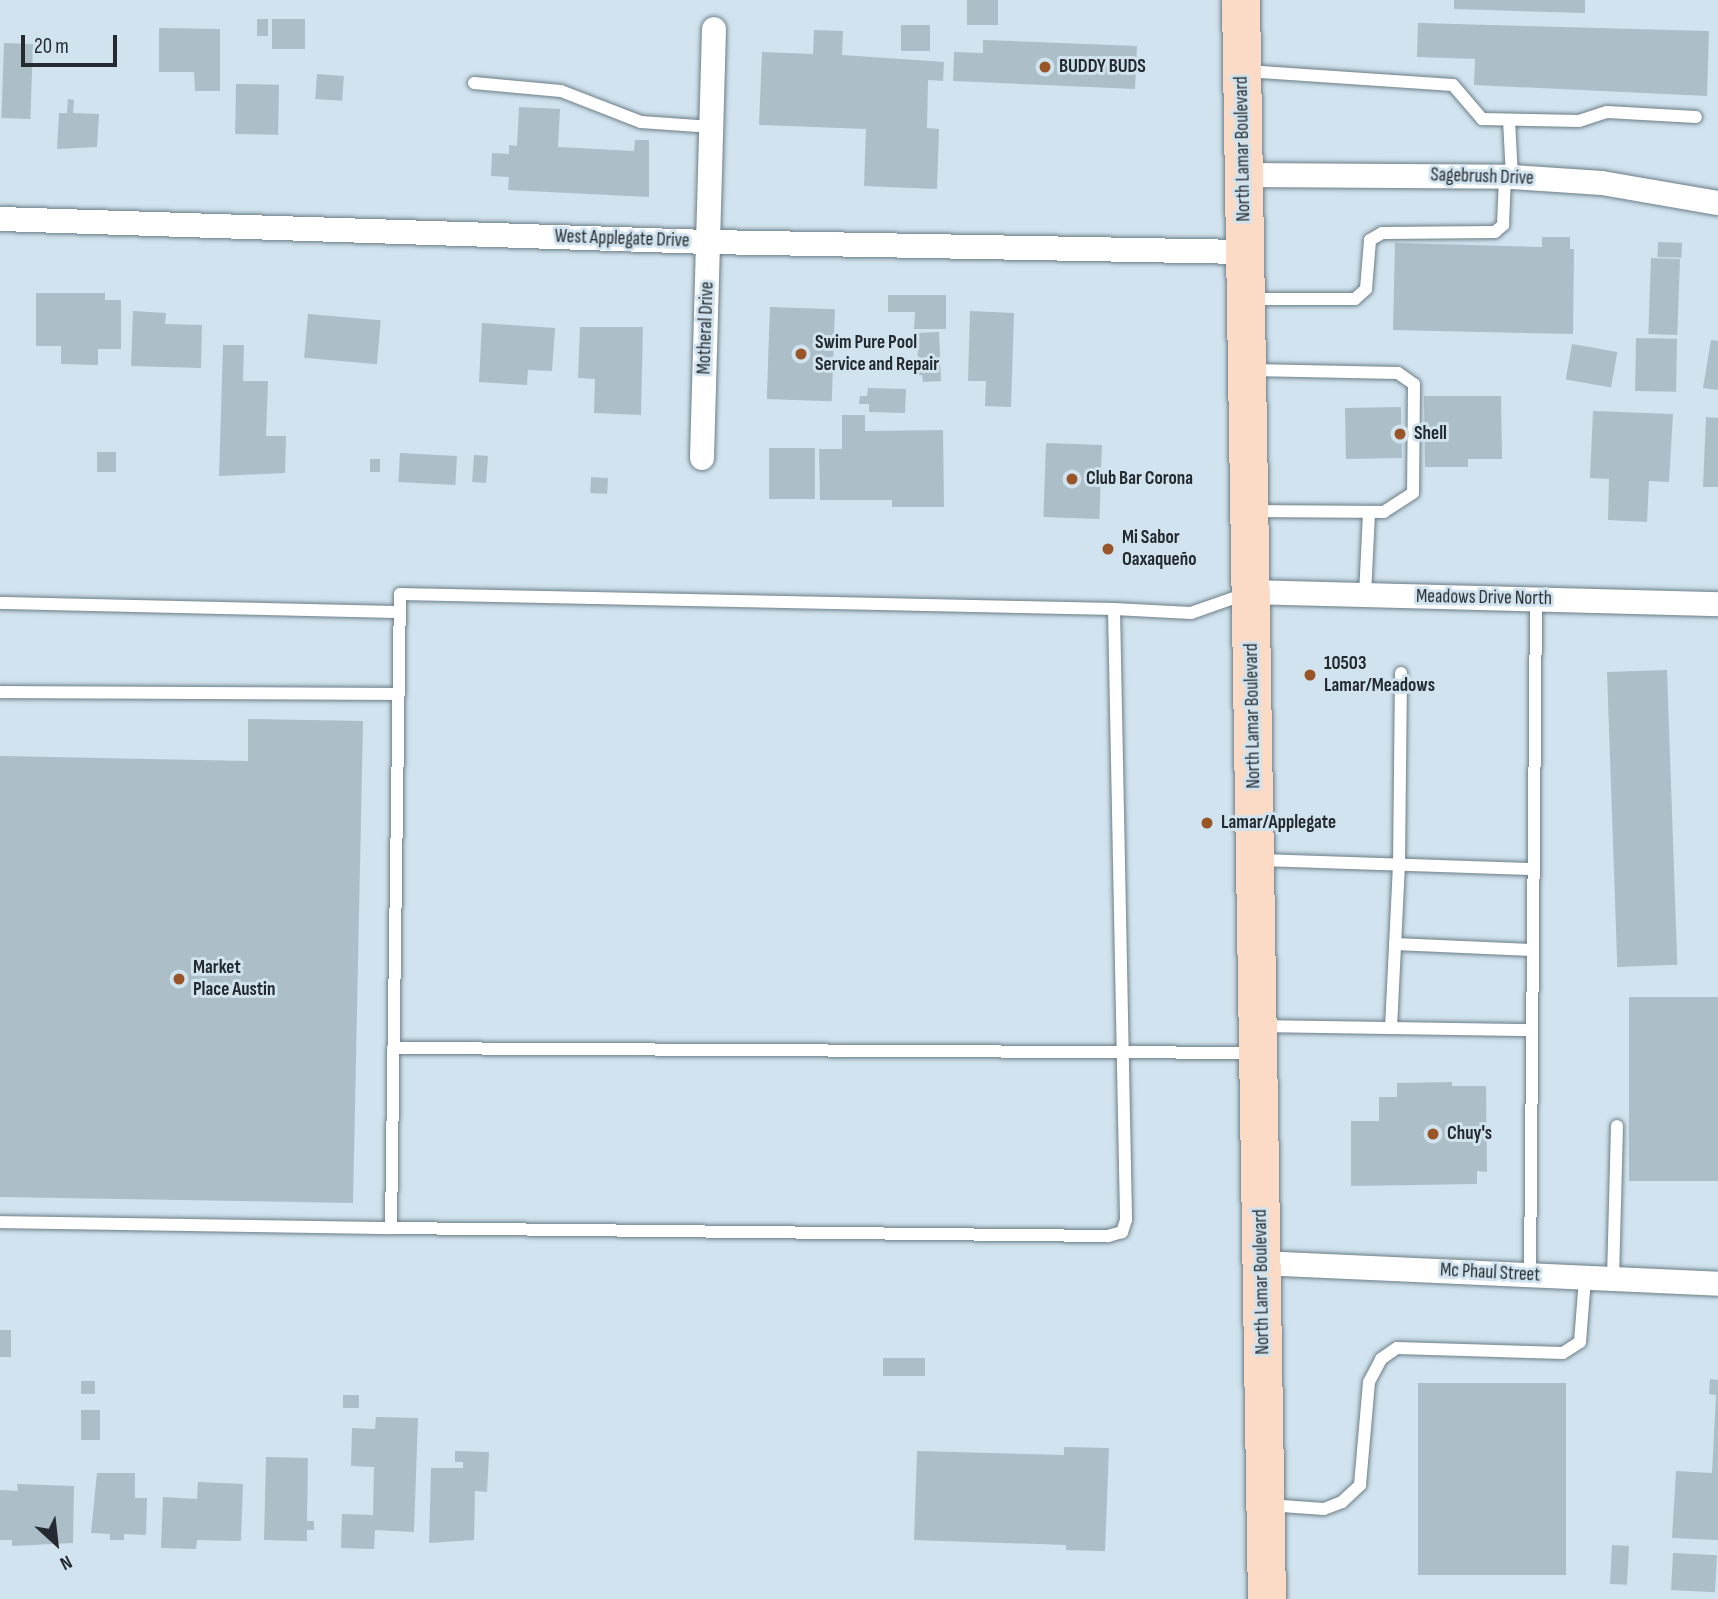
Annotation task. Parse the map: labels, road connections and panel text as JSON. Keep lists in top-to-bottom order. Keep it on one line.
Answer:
{"streets":{"main road":["North Lamar Boulevard"],"street":["Sagebrush Drive","West Applegate Drive","Motheral Drive","Meadows Drive North","Mc Phaul Street"]},"crossings":[["North Lamar Boulevard","Sagebrush Drive"],["North Lamar Boulevard","West Applegate Drive"],["North Lamar Boulevard","Meadows Drive North"],["North Lamar Boulevard","Mc Phaul Street"],["West Applegate Drive","Motheral Drive"]],"places":["BUDDY BUDS","Swim Pure Pool Service and Repair","Shell","Club Bar Corona","Mi Sabor Oaxaqueño","10503 Lamar/Meadows","Lamar/Applegate","Market Place Austin","Chuy's"],"scale_bar":"20 m","north":"bottom right"}
